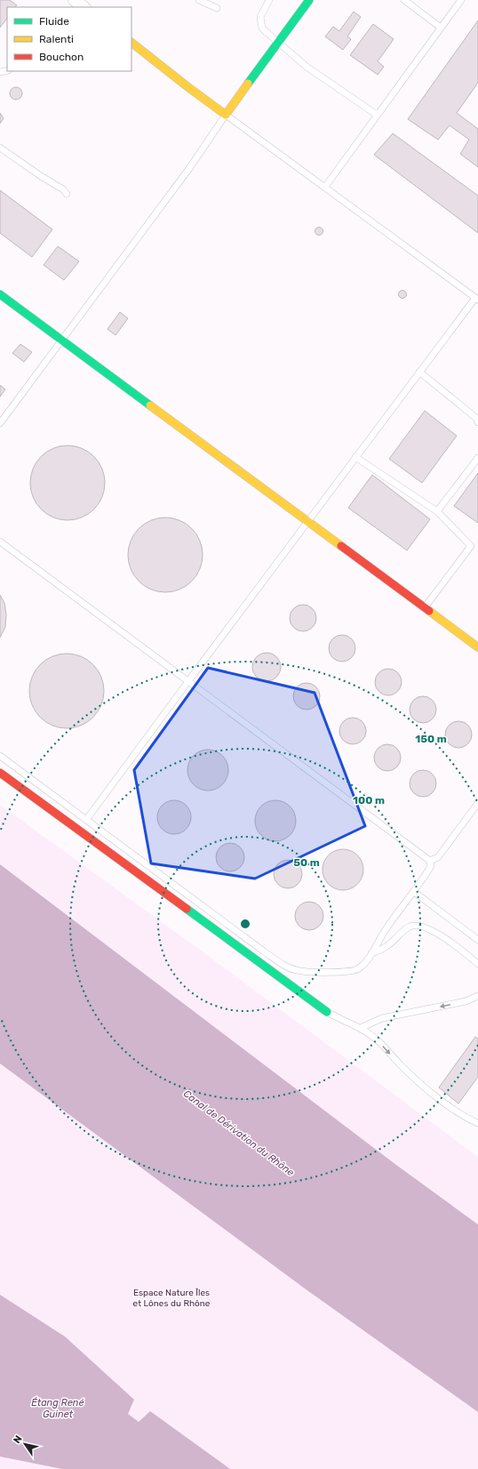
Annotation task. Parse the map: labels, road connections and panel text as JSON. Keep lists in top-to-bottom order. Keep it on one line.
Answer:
{"water":["Canal de Dérivation du Rhône","Étang René Guinet"],"parks":["Espace Nature Îles et Lônes du Rhône"],"legend":["Fluide","Ralenti","Bouchon"],"north":"top left","rings":["150 m","100 m","50 m"]}
